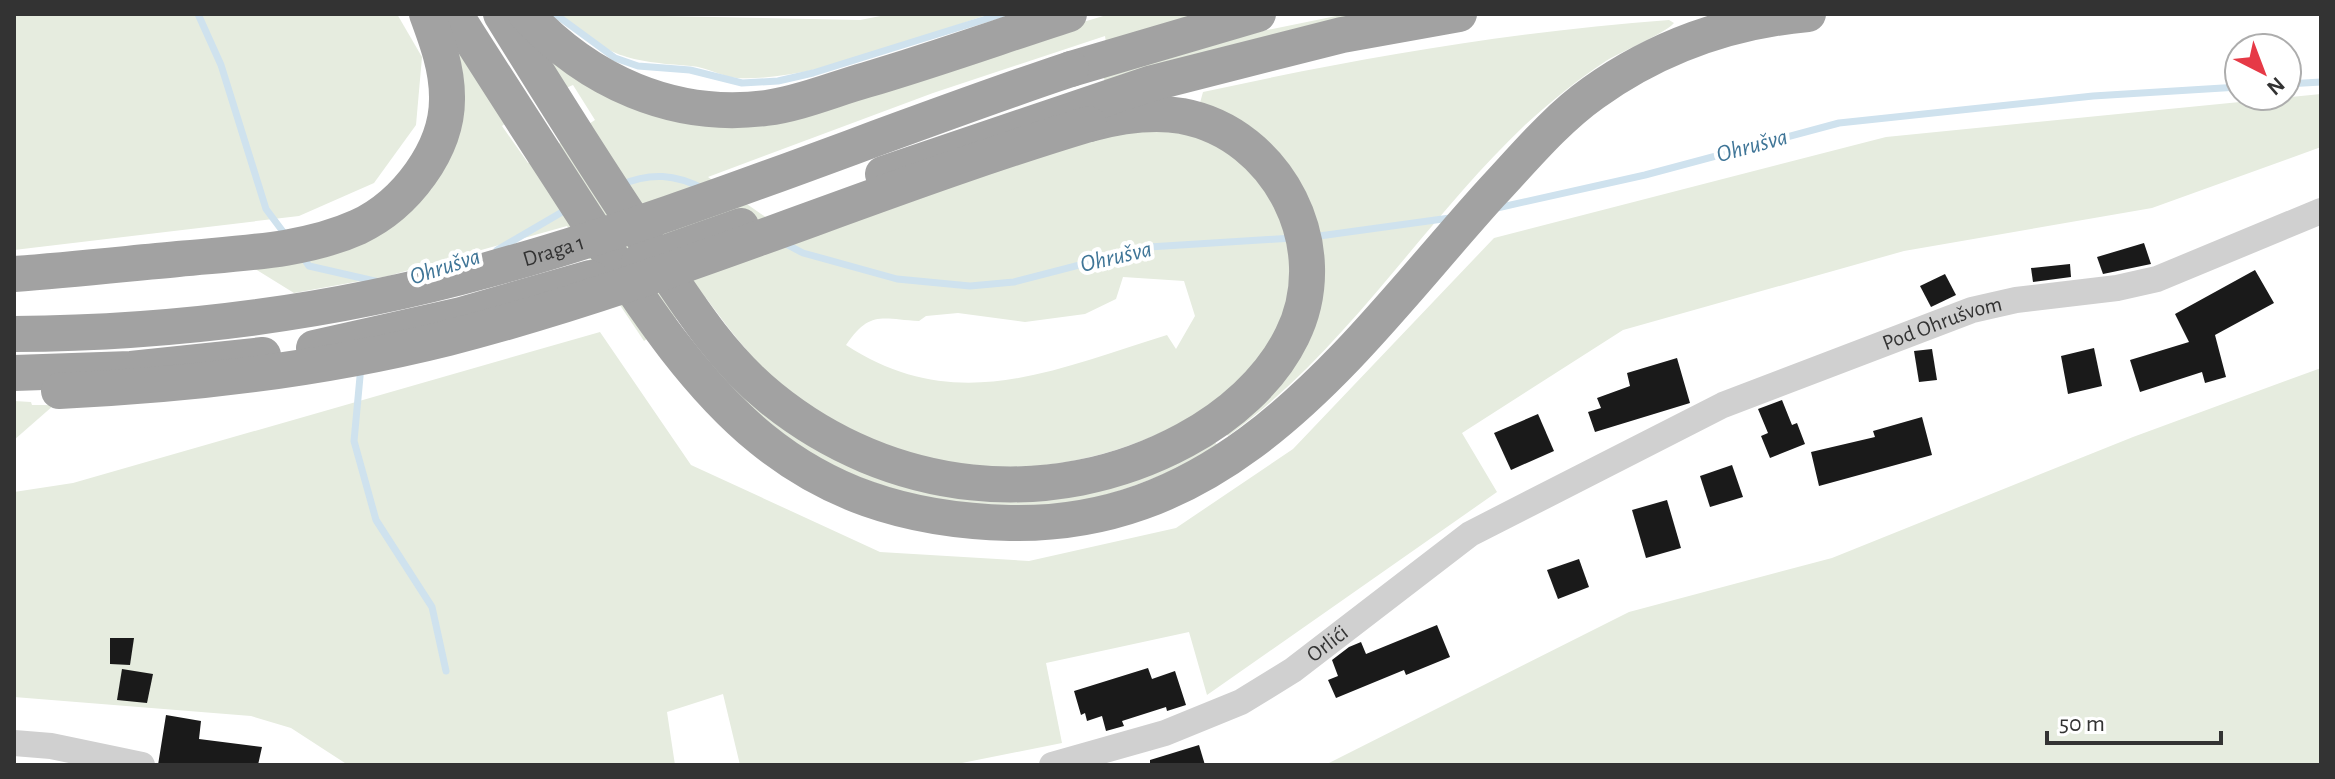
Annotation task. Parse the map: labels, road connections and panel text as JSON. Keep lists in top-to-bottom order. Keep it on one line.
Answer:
{"streets":{"highway":["Draga 1"],"street":["Pod Ohrušvom","Orlići"]},"crossings":[["Pod Ohrušvom","Orlići"]],"water":["Ohrušva"],"scale_bar":"50 m","north":"bottom right"}
